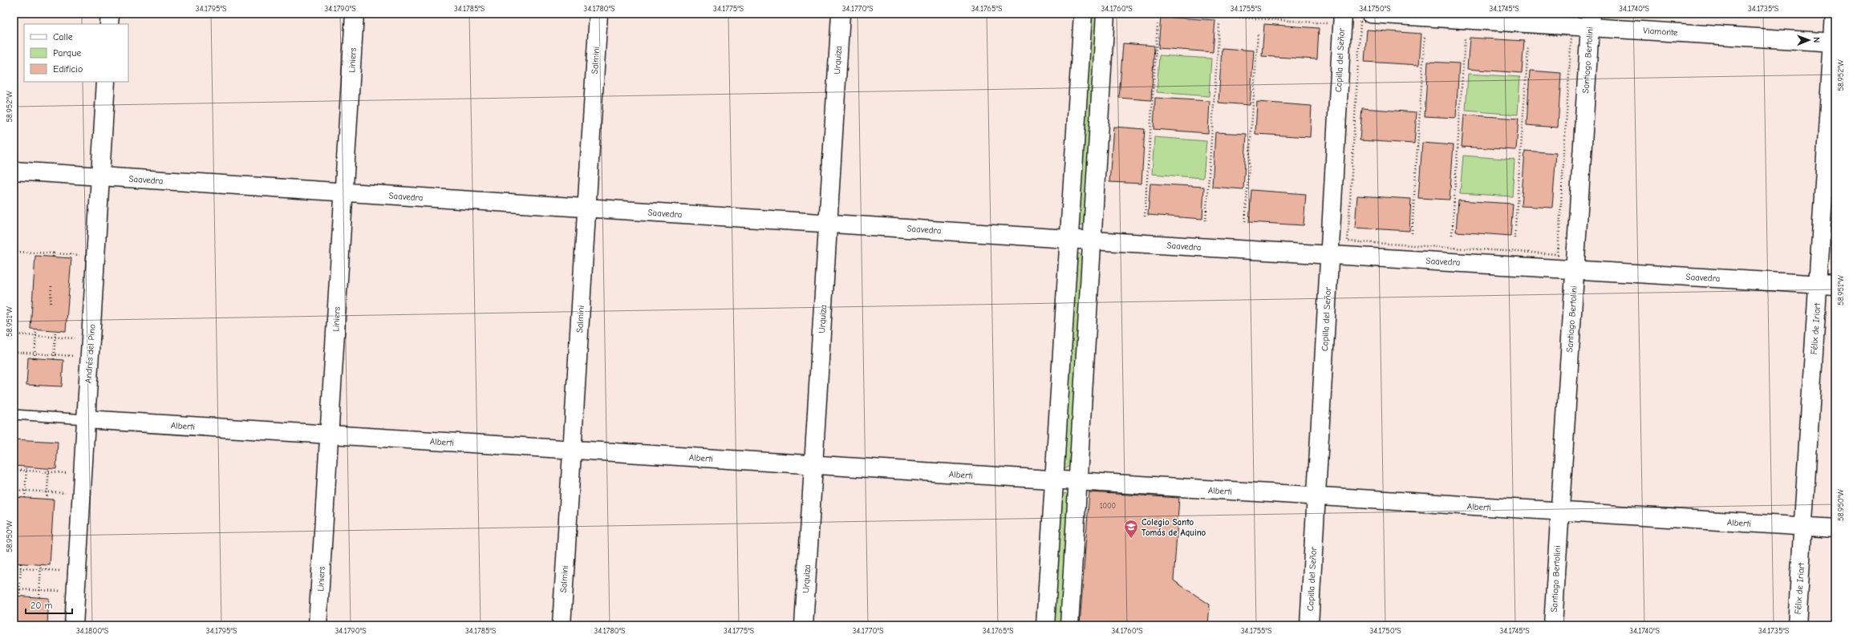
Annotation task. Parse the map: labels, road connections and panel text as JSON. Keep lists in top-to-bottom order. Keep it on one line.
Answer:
{"streets":{"street":["Viamonte","Liniers","Salmini","Urquiza","Capilla del Señor","Santiago Bertolini","Saavedra","Félix de Iriart","Andrés del Pino","Alberti"]},"crossings":[["Viamonte","Santiago Bertolini"],["Viamonte","Félix de Iriart"],["Liniers","Saavedra"],["Liniers","Alberti"],["Salmini","Saavedra"],["Salmini","Alberti"],["Urquiza","Saavedra"],["Urquiza","Alberti"],["Capilla del Señor","Saavedra"],["Capilla del Señor","Alberti"],["Santiago Bertolini","Saavedra"],["Santiago Bertolini","Alberti"],["Saavedra","Félix de Iriart"],["Saavedra","Andrés del Pino"],["Félix de Iriart","Alberti"],["Andrés del Pino","Alberti"]],"places":{"school or university":["Colegio Santo Tomás de Aquino"]},"house_numbers":["1000"],"legend":["Calle","Parque","Edificio"],"scale_bar":"20 m","north":"right","coordinates":["34.1795°S","34.1790°S","34.1785°S","34.1780°S","34.1775°S","34.1770°S","34.1765°S","34.1760°S","34.1755°S","34.1750°S","34.1745°S","34.1740°S","34.1735°S","58.952°W","58.951°W","58.950°W","34.1800°S"]}
